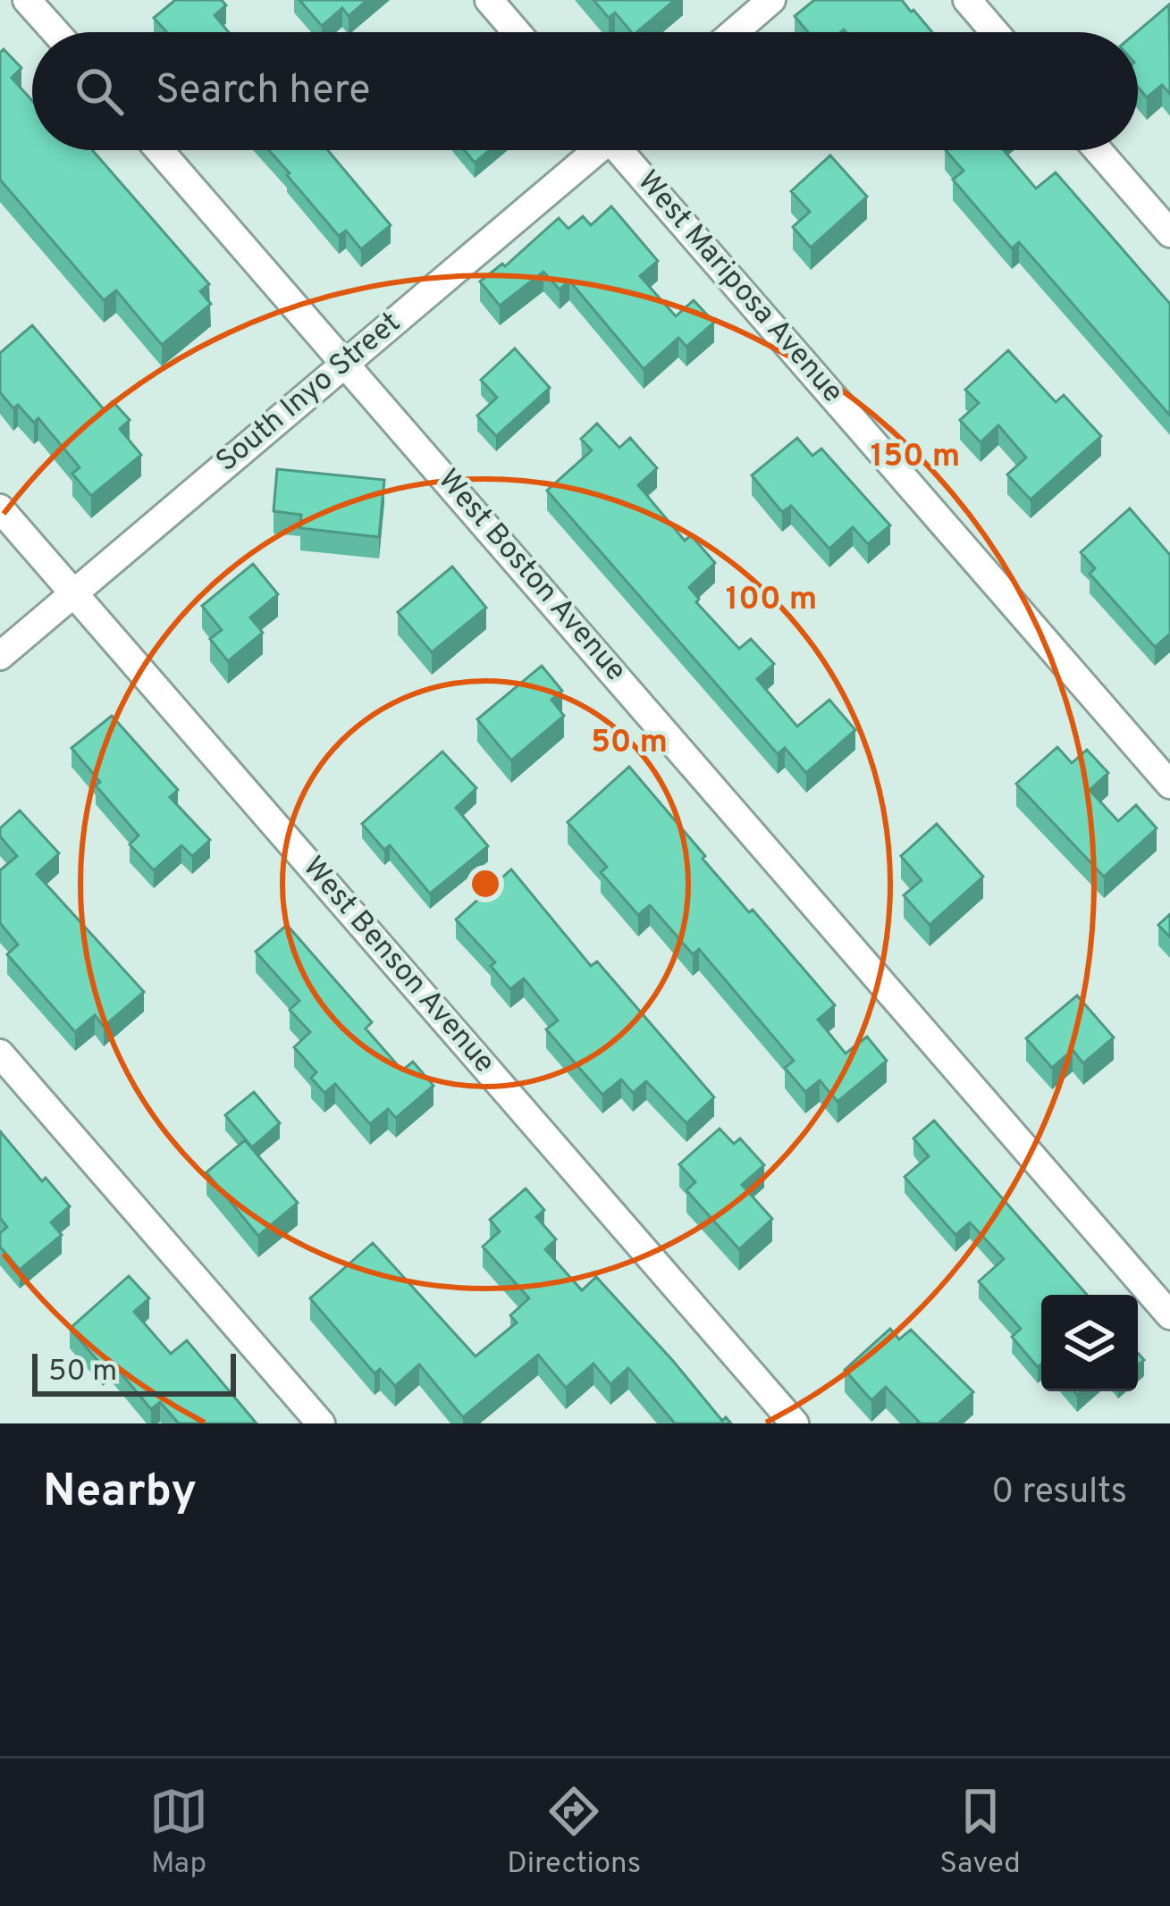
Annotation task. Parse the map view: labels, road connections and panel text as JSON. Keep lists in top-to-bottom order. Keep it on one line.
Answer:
{"streets":{"street":["West Mariposa Avenue","South Inyo Street","West Boston Avenue","West Benson Avenue"]},"crossings":[["South Inyo Street","West Boston Avenue"],["South Inyo Street","West Benson Avenue"]],"scale_bar":"50 m","page":{"search":"Search here","scale":"50 m","heading":["Nearby","0 results"],"nav":["Map","Directions","Saved"]},"rings":["150 m","100 m","50 m"]}
